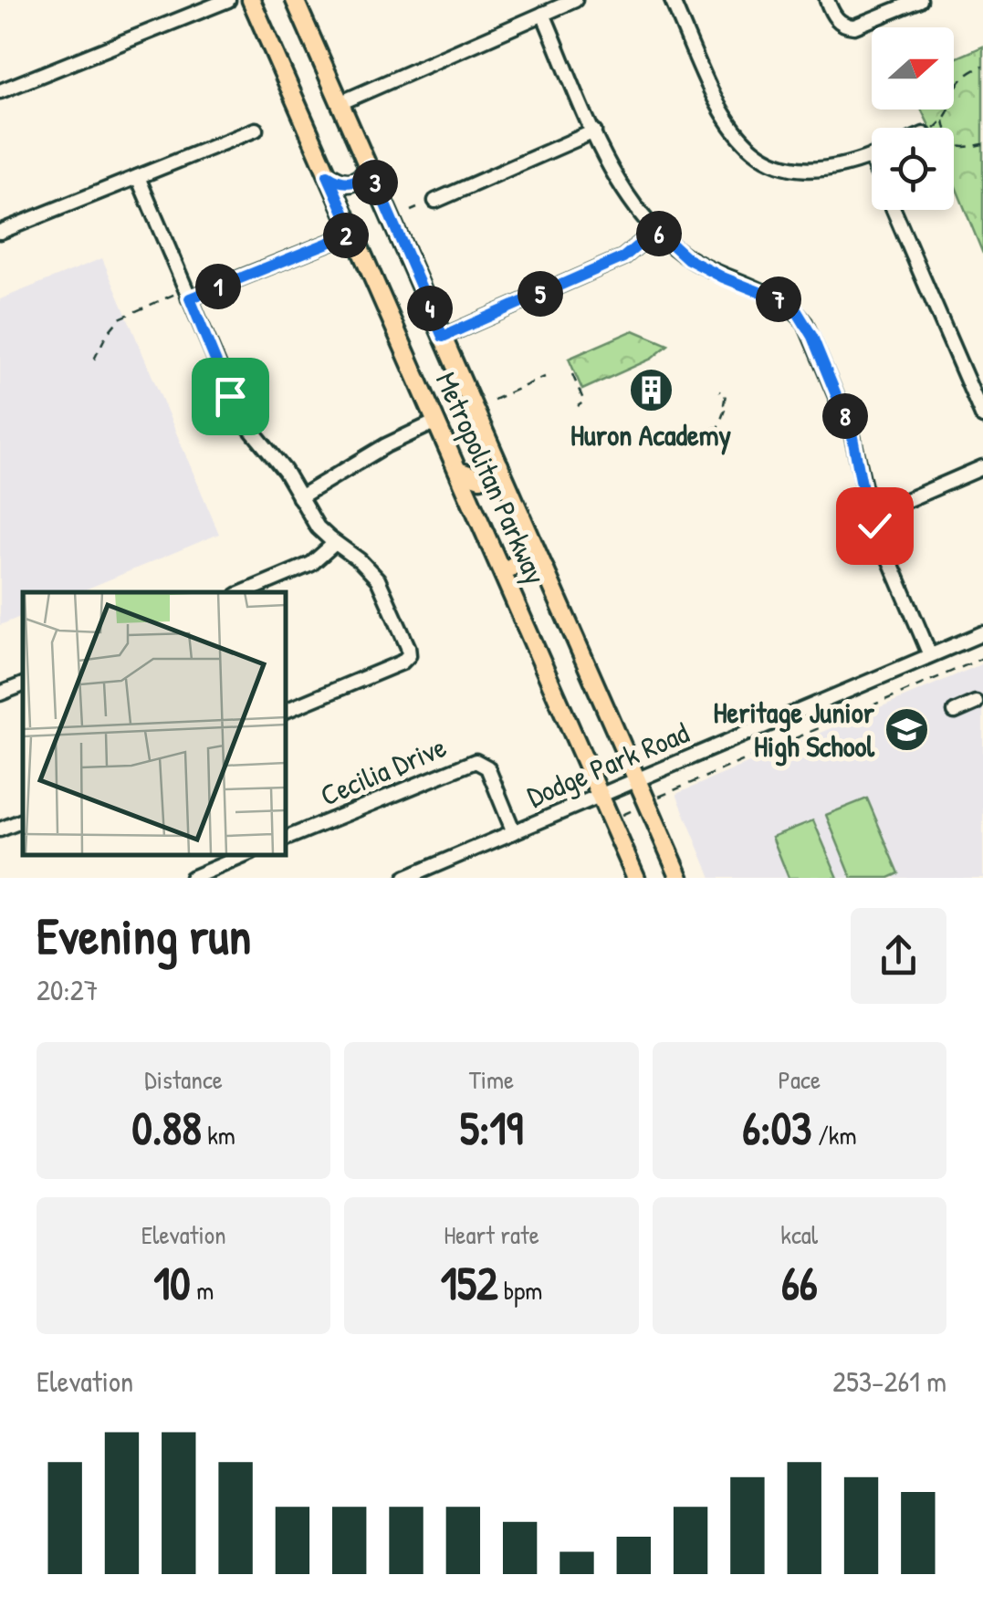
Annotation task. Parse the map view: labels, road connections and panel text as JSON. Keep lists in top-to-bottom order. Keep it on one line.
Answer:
{"streets":{"main road":["Metropolitan Parkway"],"street":["Dodge Park Road","Cecilia Drive"]},"crossings":[["Metropolitan Parkway","Dodge Park Road"],["Dodge Park Road","Cecilia Drive"]],"places":{"building":["Huron Academy"],"school or university":["Heritage Junior High School"]},"north":"right","page":{"pins":["3","6","2","1","5","7","4","8"],"heading":["Evening run","20:27"],"stats":[["Distance","0.88 km"],["Time","5:19"],["Pace","6:03 /km"],["Elevation","10 m"],["Heart rate","152 bpm"],["kcal","66"]],"chart":["Elevation","253–261 m"]}}
